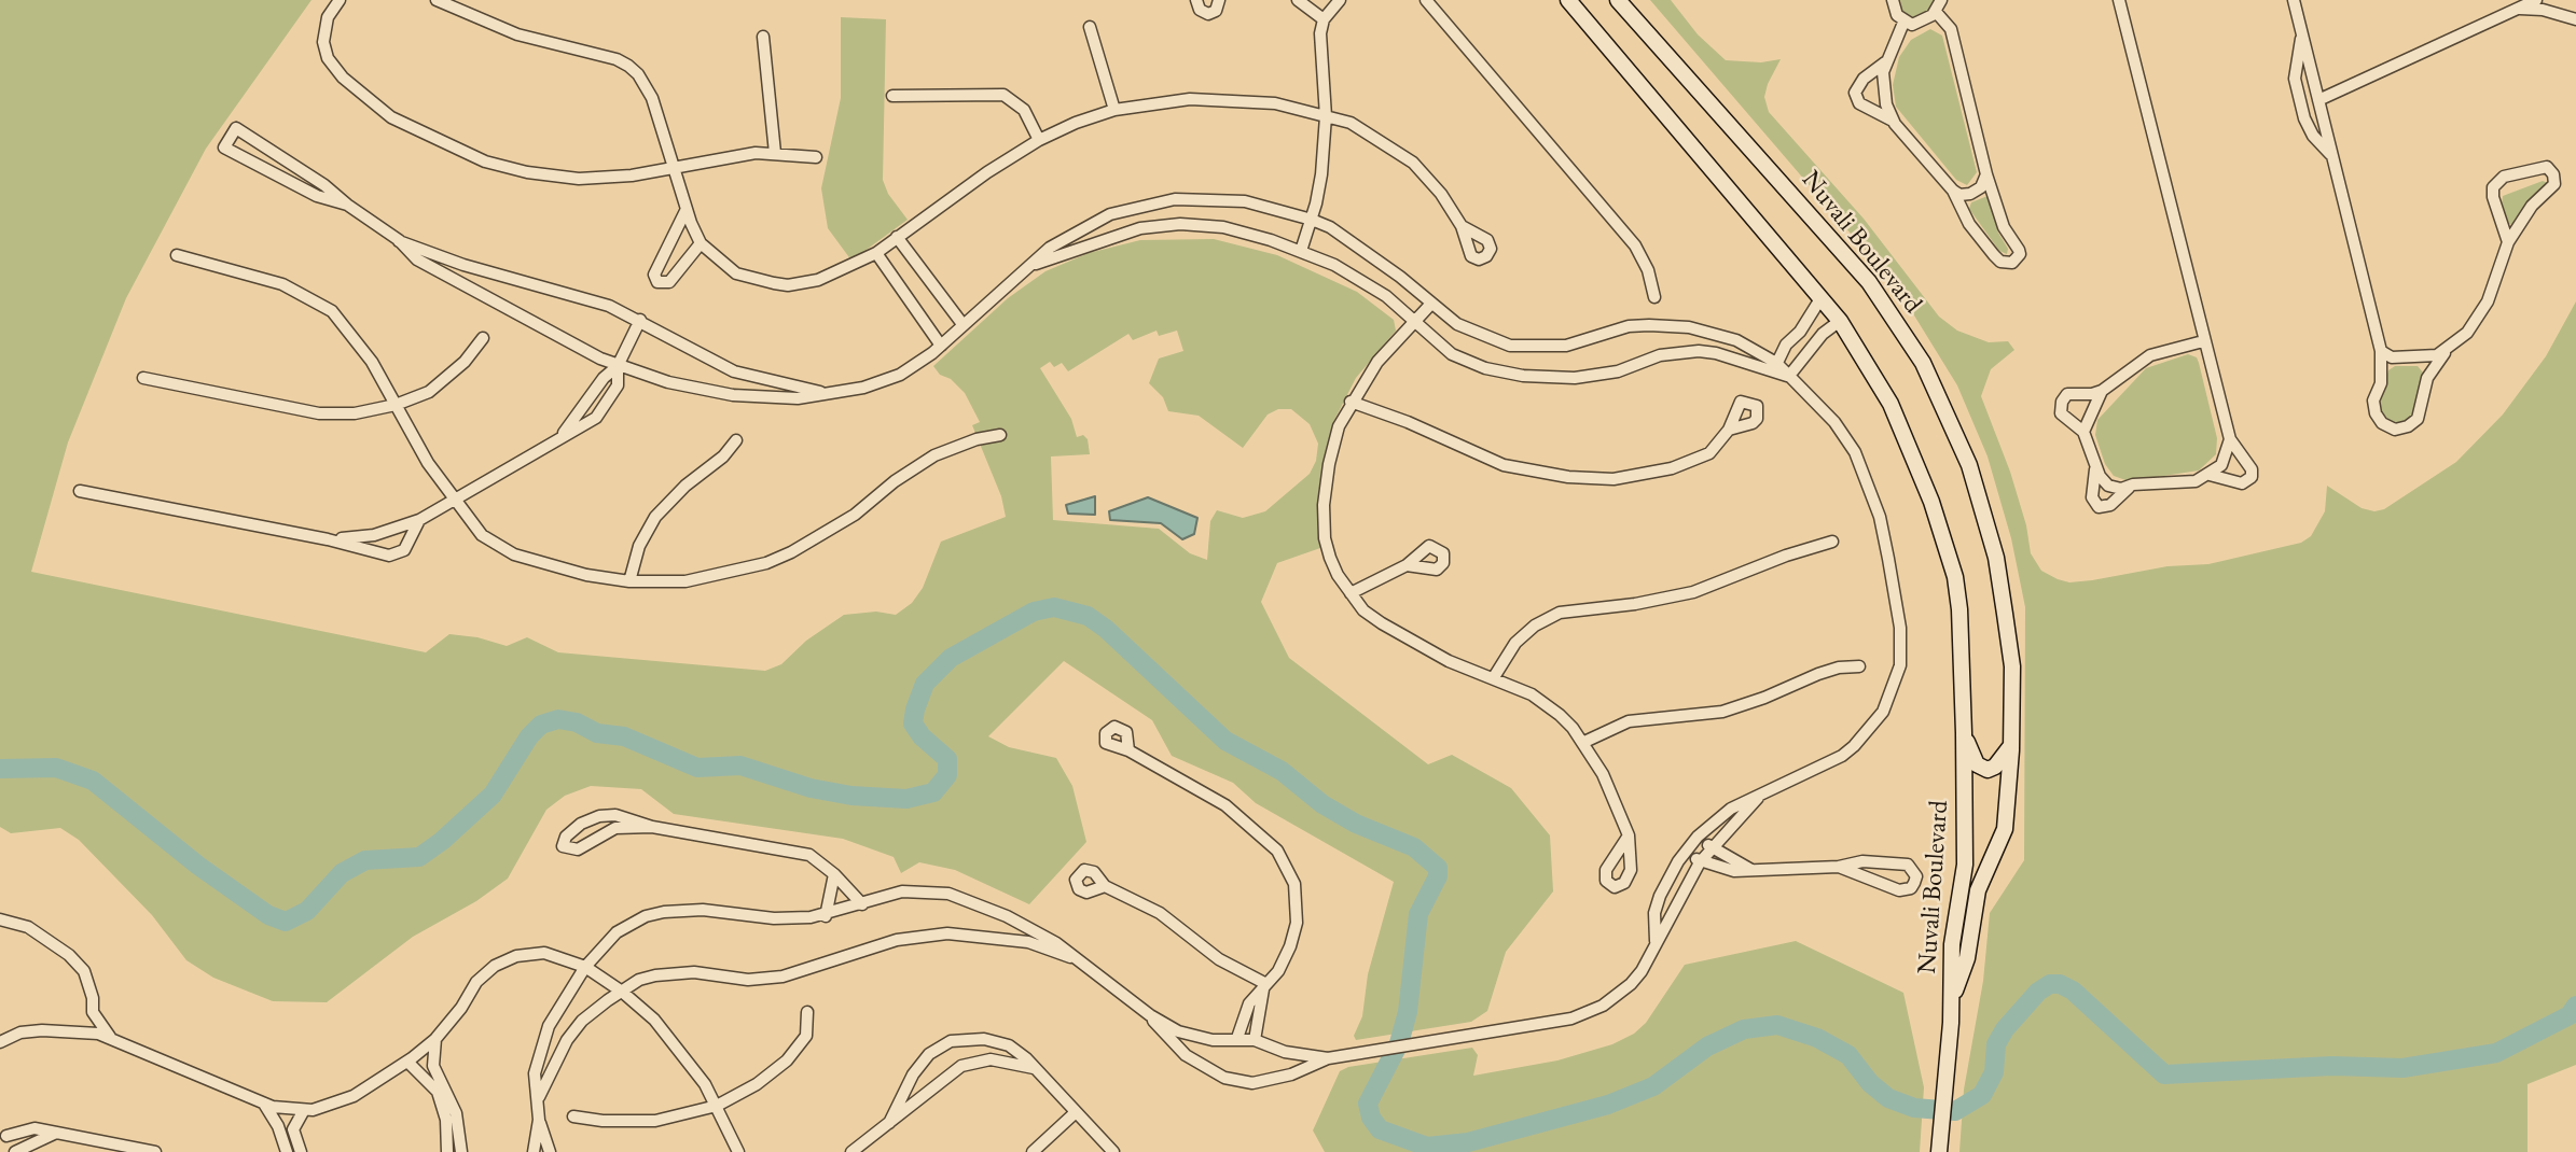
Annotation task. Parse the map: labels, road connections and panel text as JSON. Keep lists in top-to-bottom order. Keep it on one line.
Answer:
{"streets":{"main road":["Nuvali Boulevard"]}}
